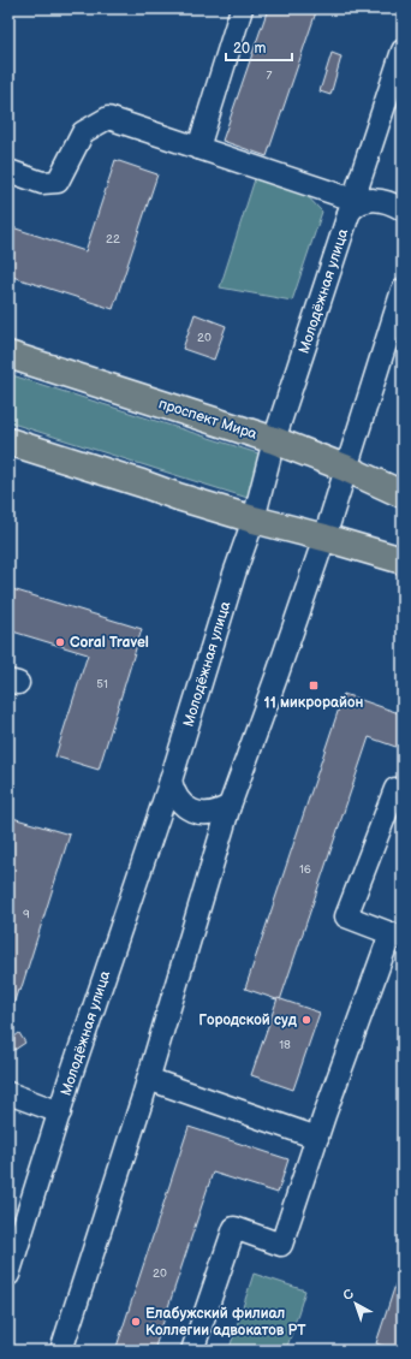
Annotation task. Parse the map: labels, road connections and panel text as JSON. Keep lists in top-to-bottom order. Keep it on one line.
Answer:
{"streets":{"main road":["проспект Мира"],"street":["Молодёжная улица"]},"crossings":[["Молодёжная улица","проспект Мира"]],"places":{"other":["Coral Travel","Городской суд","Елабужский филиал Коллегии адвокатов РТ"],"transit":["11 микрорайон"]},"house_numbers":["7","22","20","51","16","9","18","20"],"scale_bar":"20 m","north":"top left"}
